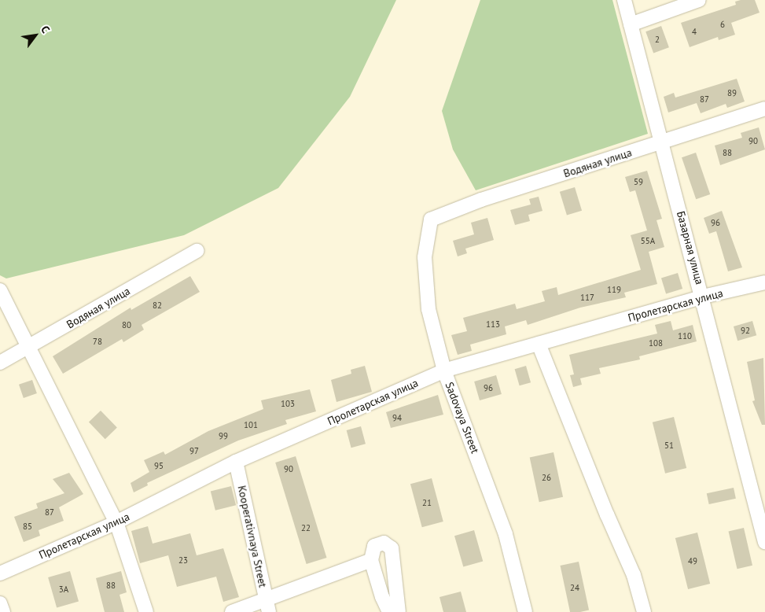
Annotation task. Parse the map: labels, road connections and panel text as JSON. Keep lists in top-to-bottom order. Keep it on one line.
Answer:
{"streets":{"street":["Водяная улица","Базарная улица","Пролетарская улица","Sadovaya Street","Kooperativnaya Street"]},"crossings":[["Водяная улица","Базарная улица"],["Водяная улица","Sadovaya Street"],["Базарная улица","Пролетарская улица"],["Пролетарская улица","Sadovaya Street"],["Пролетарская улица","Kooperativnaya Street"]],"house_numbers":["6","4","2","89","87","90","88","59","96","55А","119","117","82","113","80","92","110","78","108","96","103","94","101","99","51","97","95","90","26","21","87","85","22","23","49","88","24","3А"],"north":"top right"}
